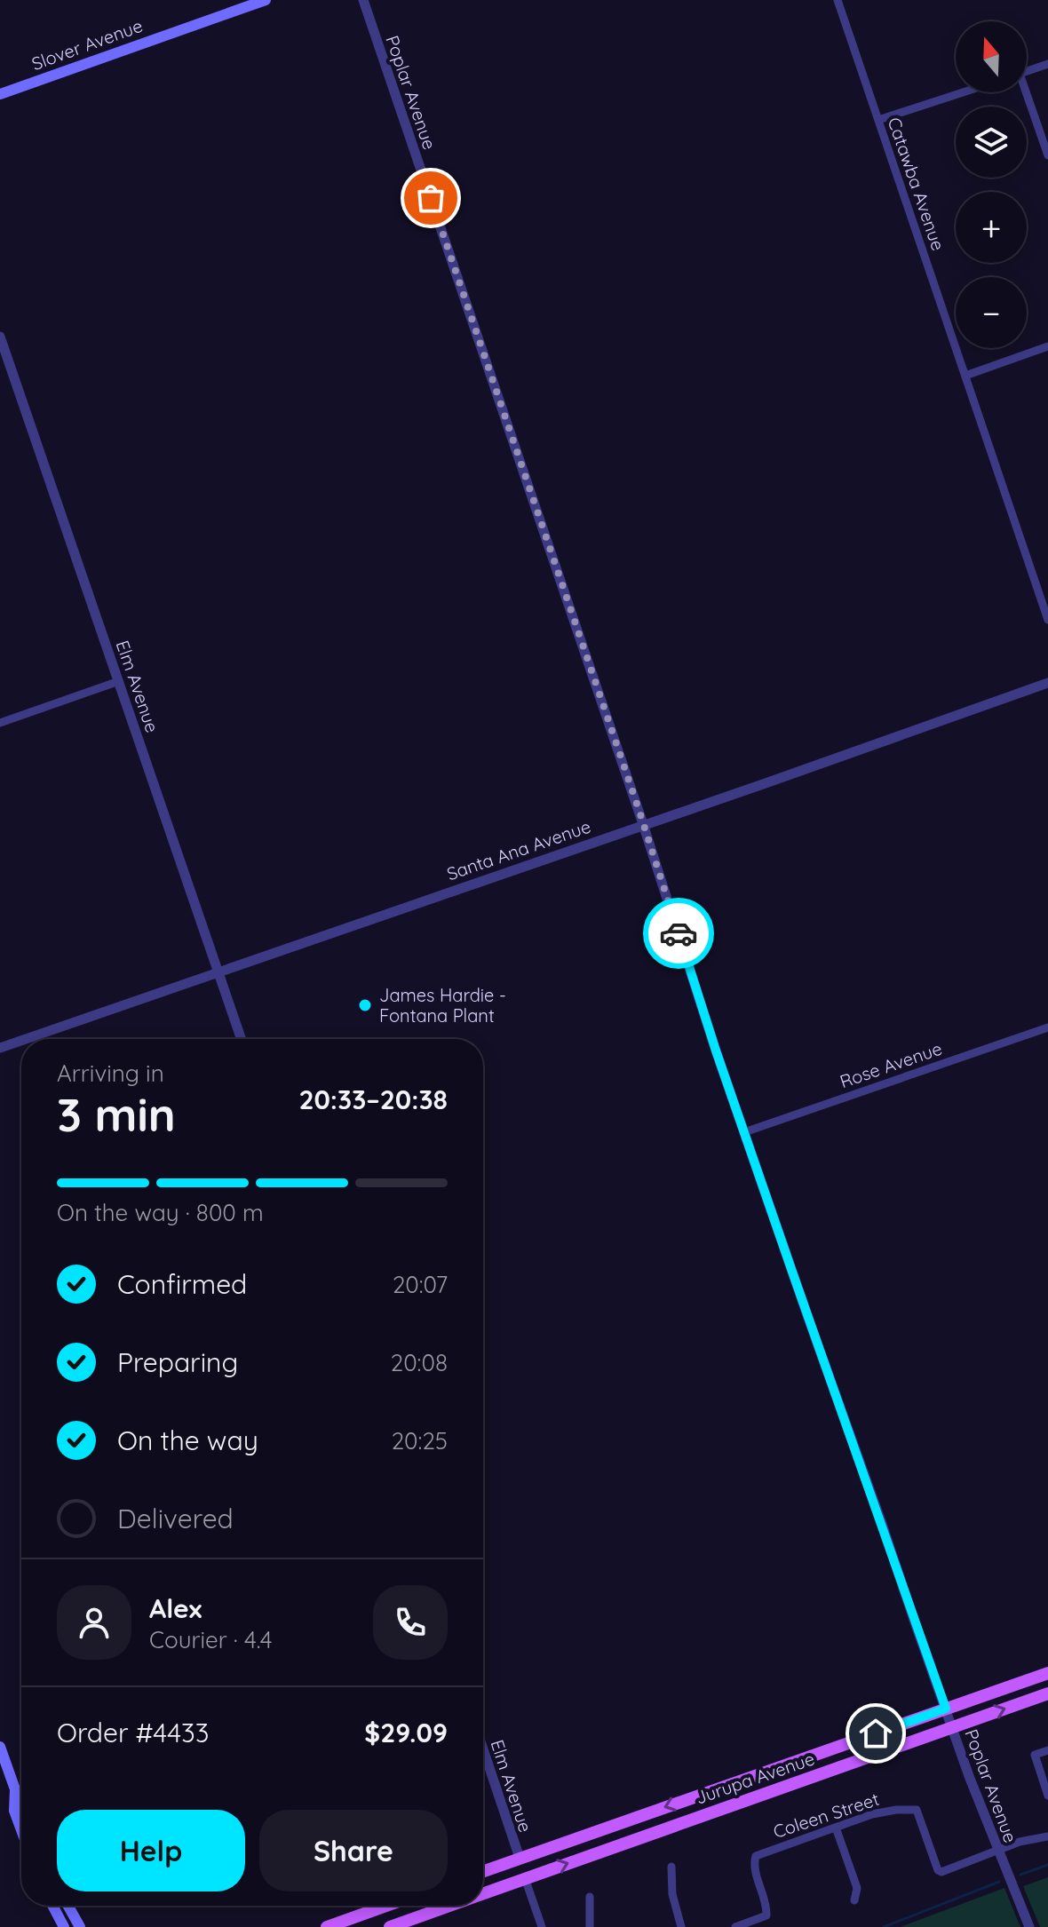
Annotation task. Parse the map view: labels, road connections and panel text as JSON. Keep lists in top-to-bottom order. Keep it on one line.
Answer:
{"streets":{"main road":["Slover Avenue","Jurupa Avenue"],"street":["Poplar Avenue","Catawba Avenue","Elm Avenue","Santa Ana Avenue","Rose Avenue","Coleen Street"]},"crossings":[["Poplar Avenue","Santa Ana Avenue"],["Poplar Avenue","Rose Avenue"],["Poplar Avenue","Jurupa Avenue"],["Poplar Avenue","Coleen Street"],["Elm Avenue","Santa Ana Avenue"],["Elm Avenue","Jurupa Avenue"]],"places":["James Hardie - Fontana Plant"],"north":"top","page":{"map_buttons":["+","−"],"heading":["3 min","Arriving in","20:33–20:38"],"panel":["Alex","Courier · 4.4","Order #4433","$29.09"],"bar":"On the way · 800 m","list":[["Confirmed","20:07"],["Preparing","20:08"],["On the way","20:25"],"Delivered"],"buttons":["Help","Share"]}}
